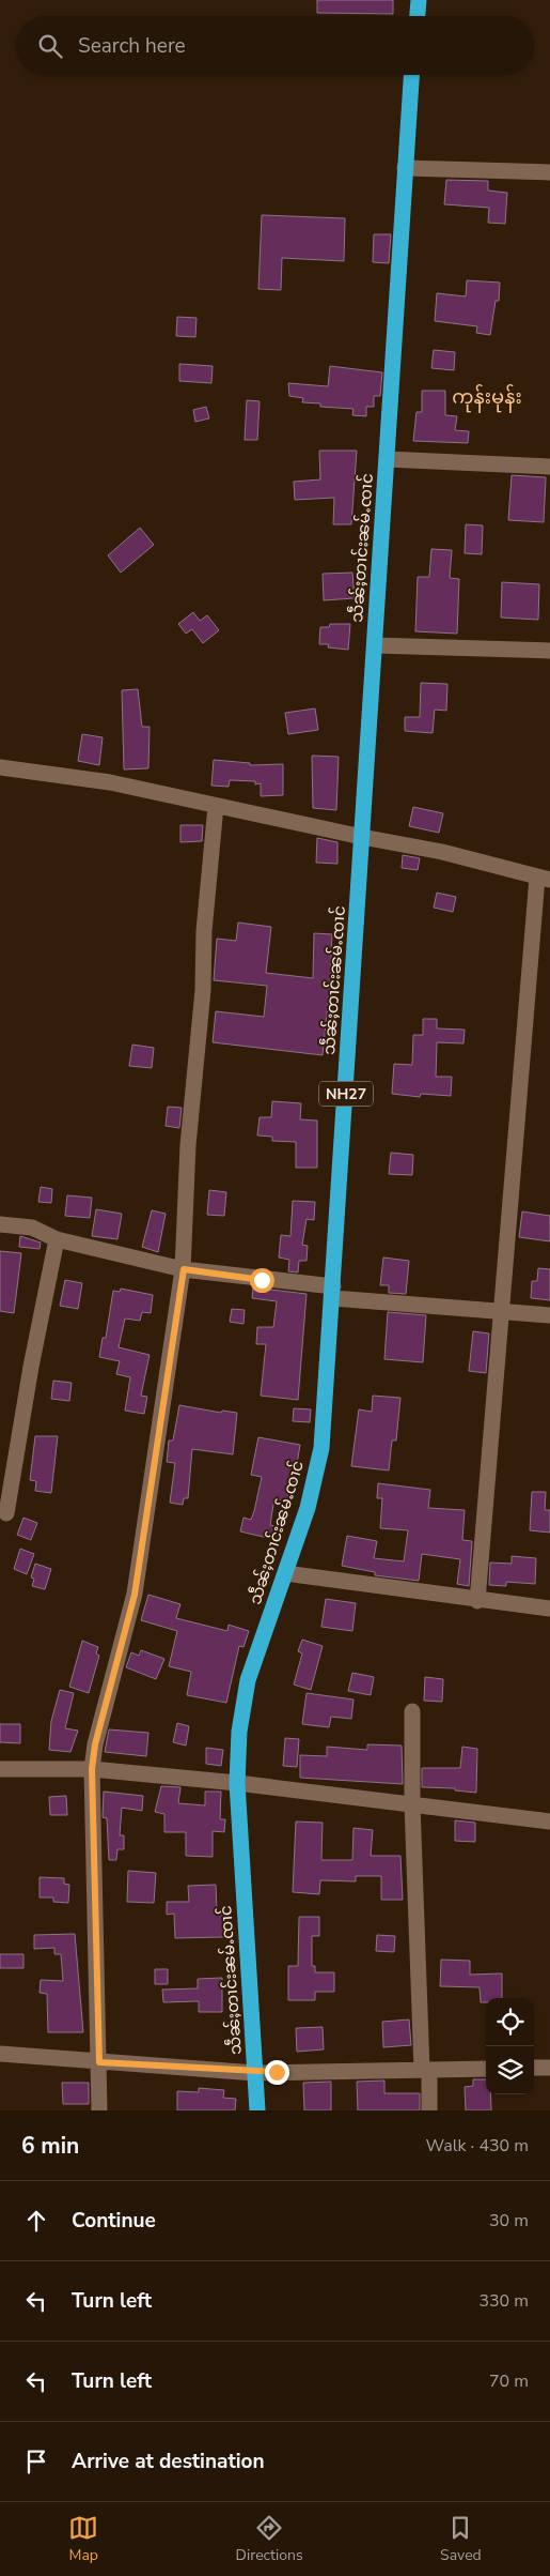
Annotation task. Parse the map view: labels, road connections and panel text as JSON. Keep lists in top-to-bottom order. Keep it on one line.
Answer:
{"streets":{"highway":["သဵၼ်ႈတၢင်းၼမ်ႉၸၢင်","NH27"]},"districts":["ကုန်းမုန်း"],"page":{"search":"Search here","heading":["6 min","Walk · 430 m"],"list":[["Continue","30 m"],["Turn left","330 m"],["Turn left","70 m"],"Arrive at destination"],"nav":["Map","Directions","Saved"]}}
